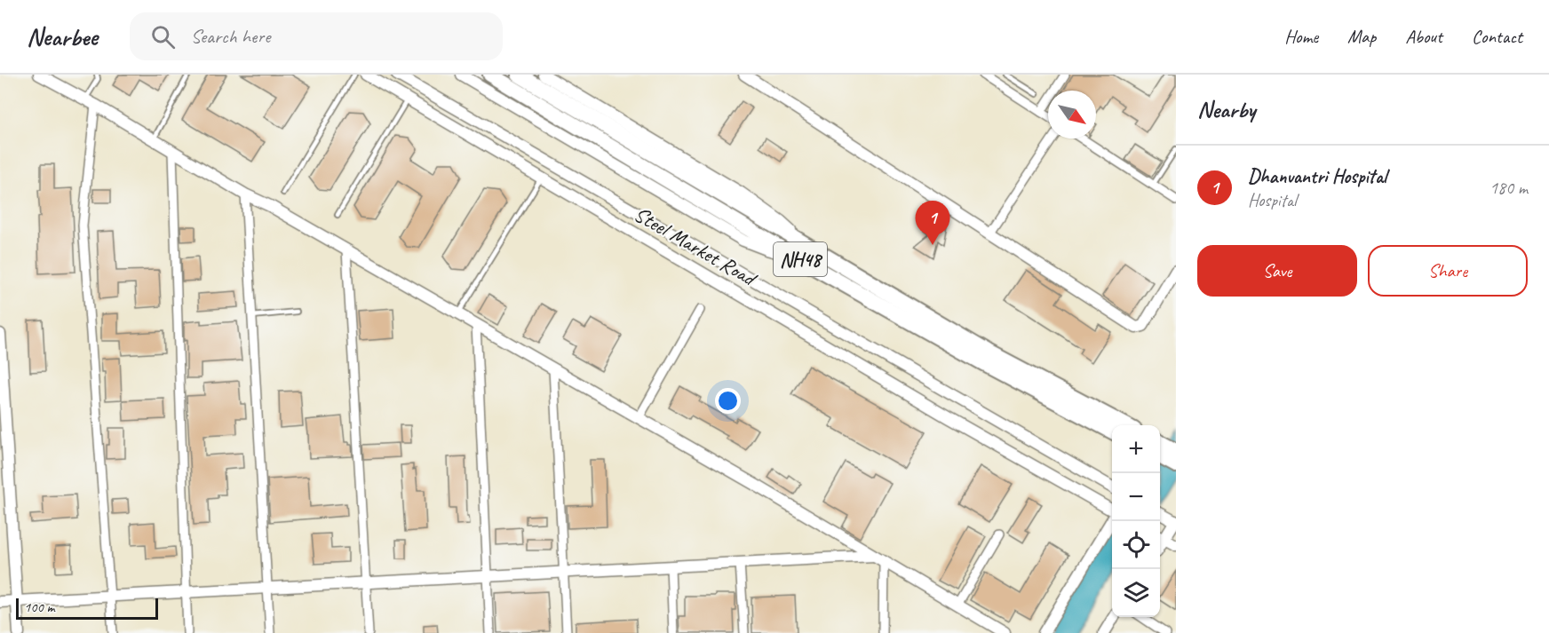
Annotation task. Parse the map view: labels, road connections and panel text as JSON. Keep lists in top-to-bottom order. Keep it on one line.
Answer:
{"streets":{"highway":["NH48"],"street":["Steel Market Road"]},"scale_bar":"100 m","north":"bottom right","page":{"header":"Nearbee","search":"Search here","nav":["Home","Map","About","Contact"],"heading":"Nearby","list":[{"mark":"1","name":"Dhanvantri Hospital","note":"Hospital","value":"180 m"}],"pins":"1","buttons":["Save","Share"],"map_buttons":["+","−"],"scale":"100 m"}}
